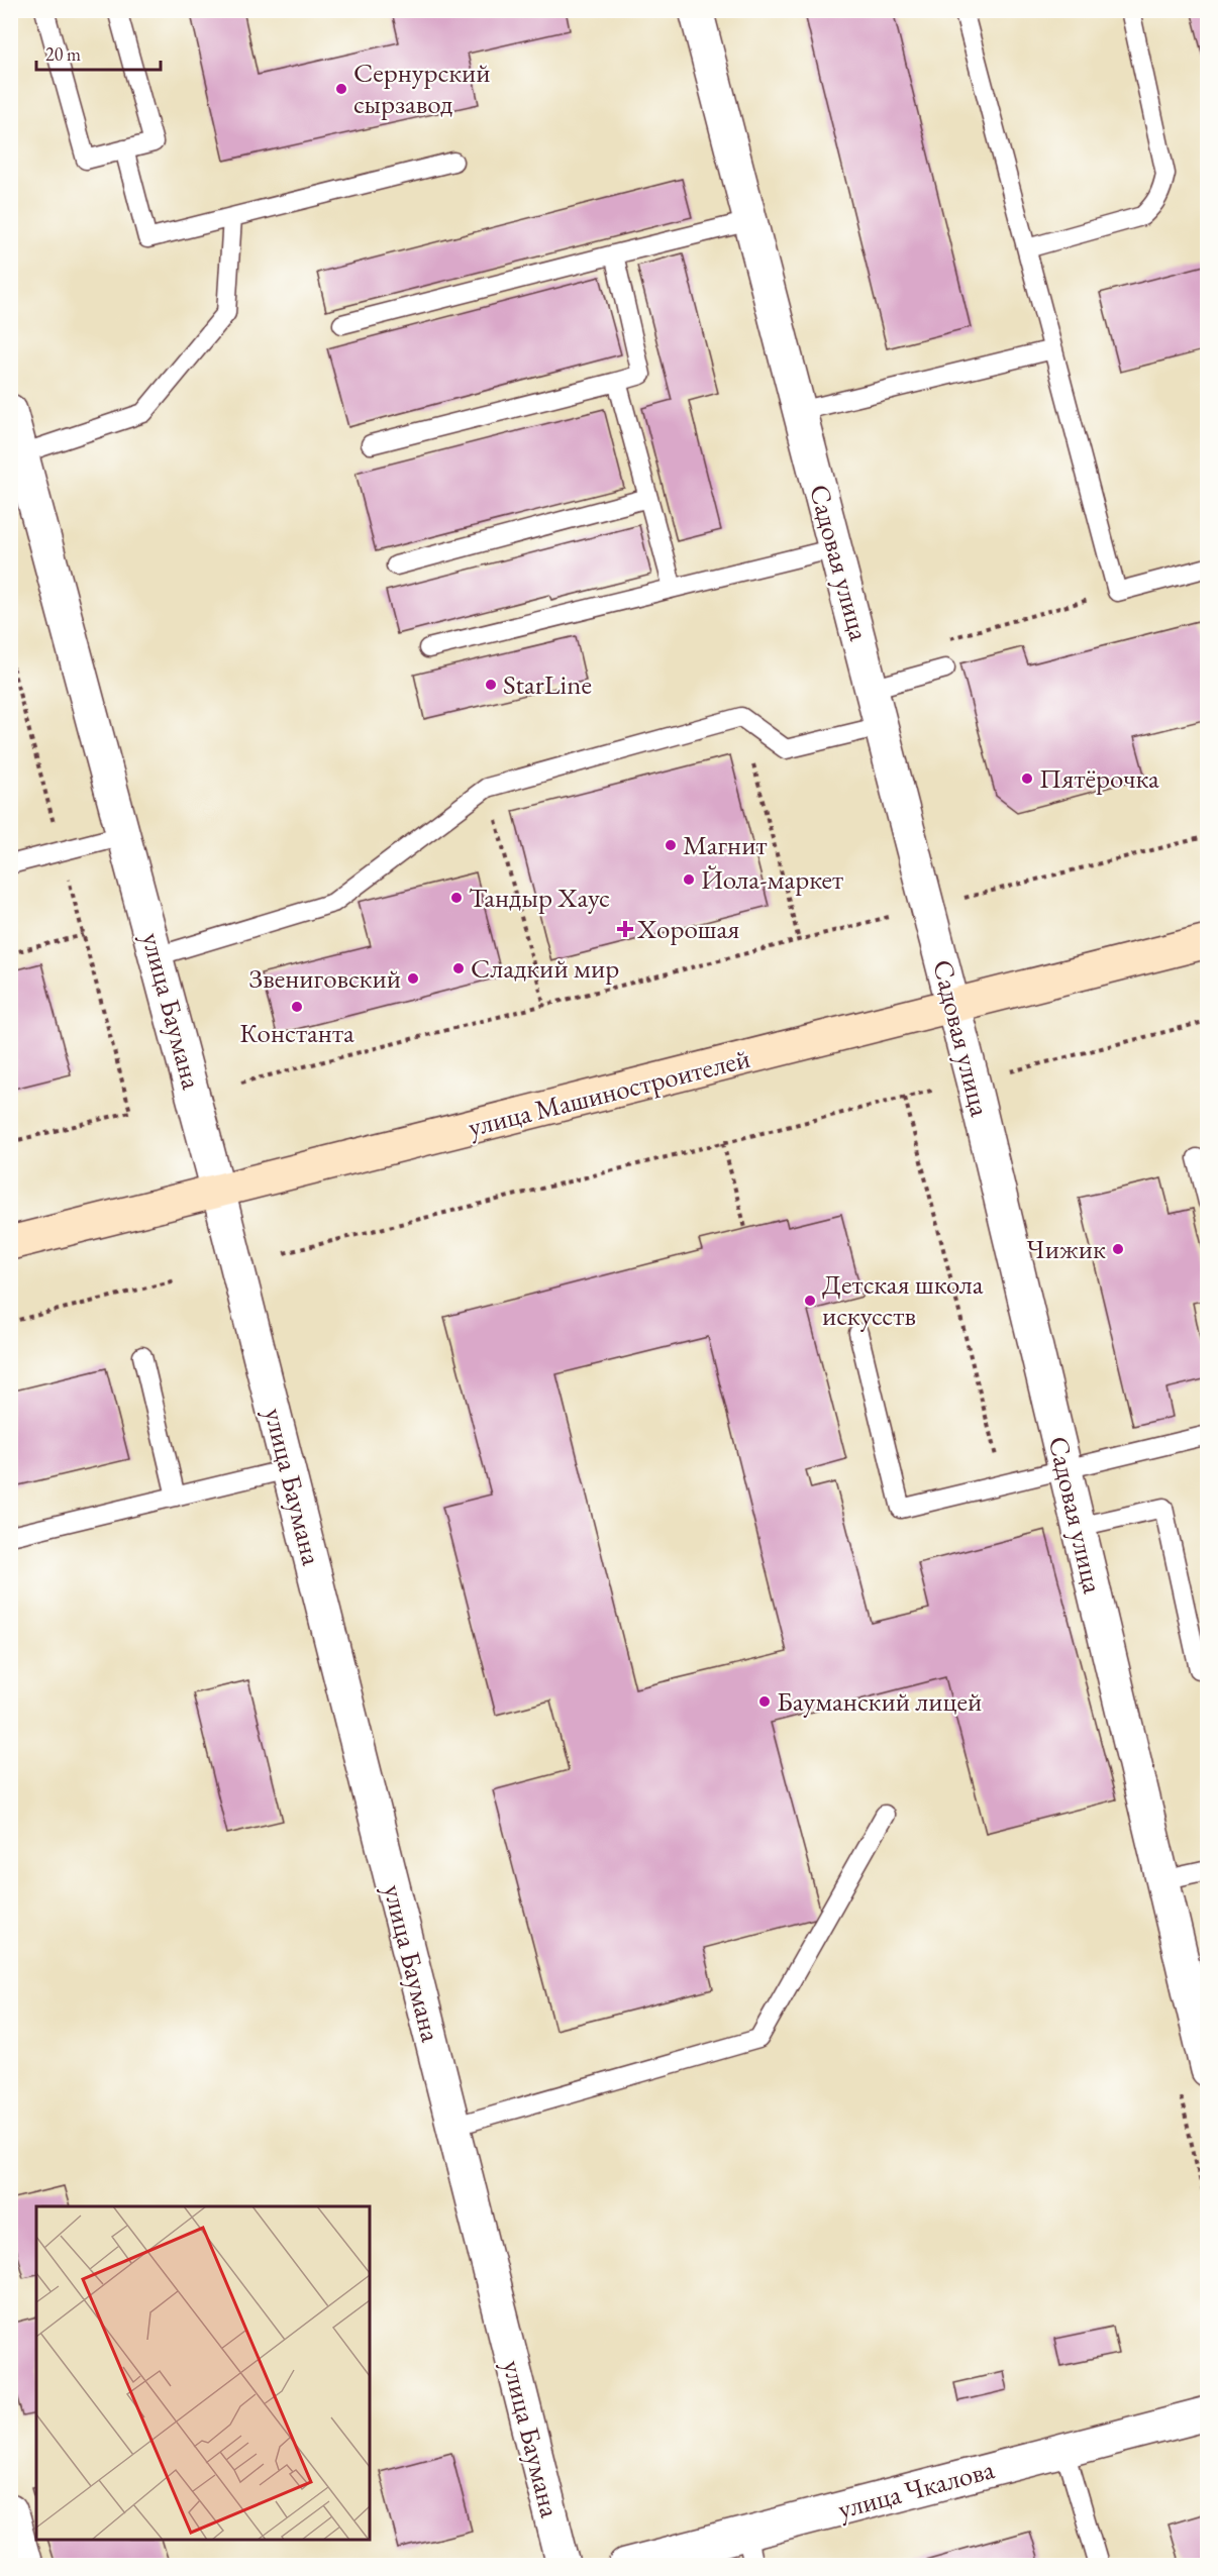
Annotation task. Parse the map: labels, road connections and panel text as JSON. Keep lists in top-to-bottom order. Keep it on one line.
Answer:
{"streets":{"main road":["улица Машиностроителей"],"street":["Садовая улица","улица Баумана","улица Чкалова"]},"crossings":[["Садовая улица","улица Машиностроителей"],["улица Баумана","улица Машиностроителей"]],"places":{"other":["Сернурский сырзавод","StarLine","Пятёрочка","Магнит","Йола-маркет","Тандыр Хаус","Сладкий мир","Звениговский","Константа","Чижик","Детская школа искусств","Бауманский лицей"],"health":["Хорошая"]},"scale_bar":"20 m"}
